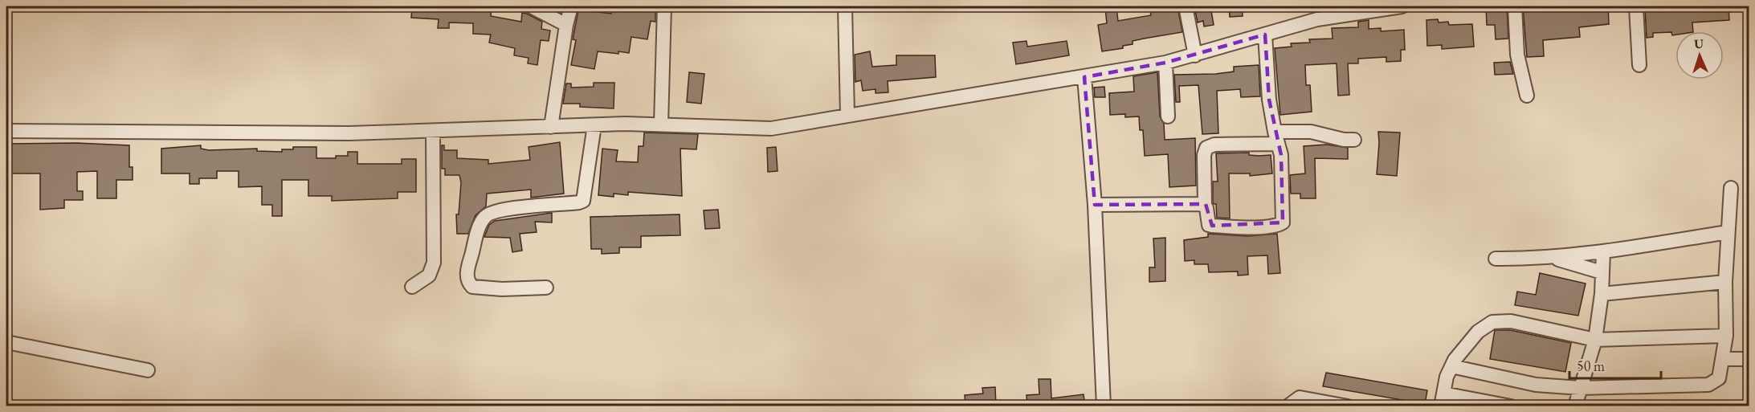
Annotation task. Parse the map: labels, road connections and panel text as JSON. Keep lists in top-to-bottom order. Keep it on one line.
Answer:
{"scale_bar":"50 m","north":"top"}
